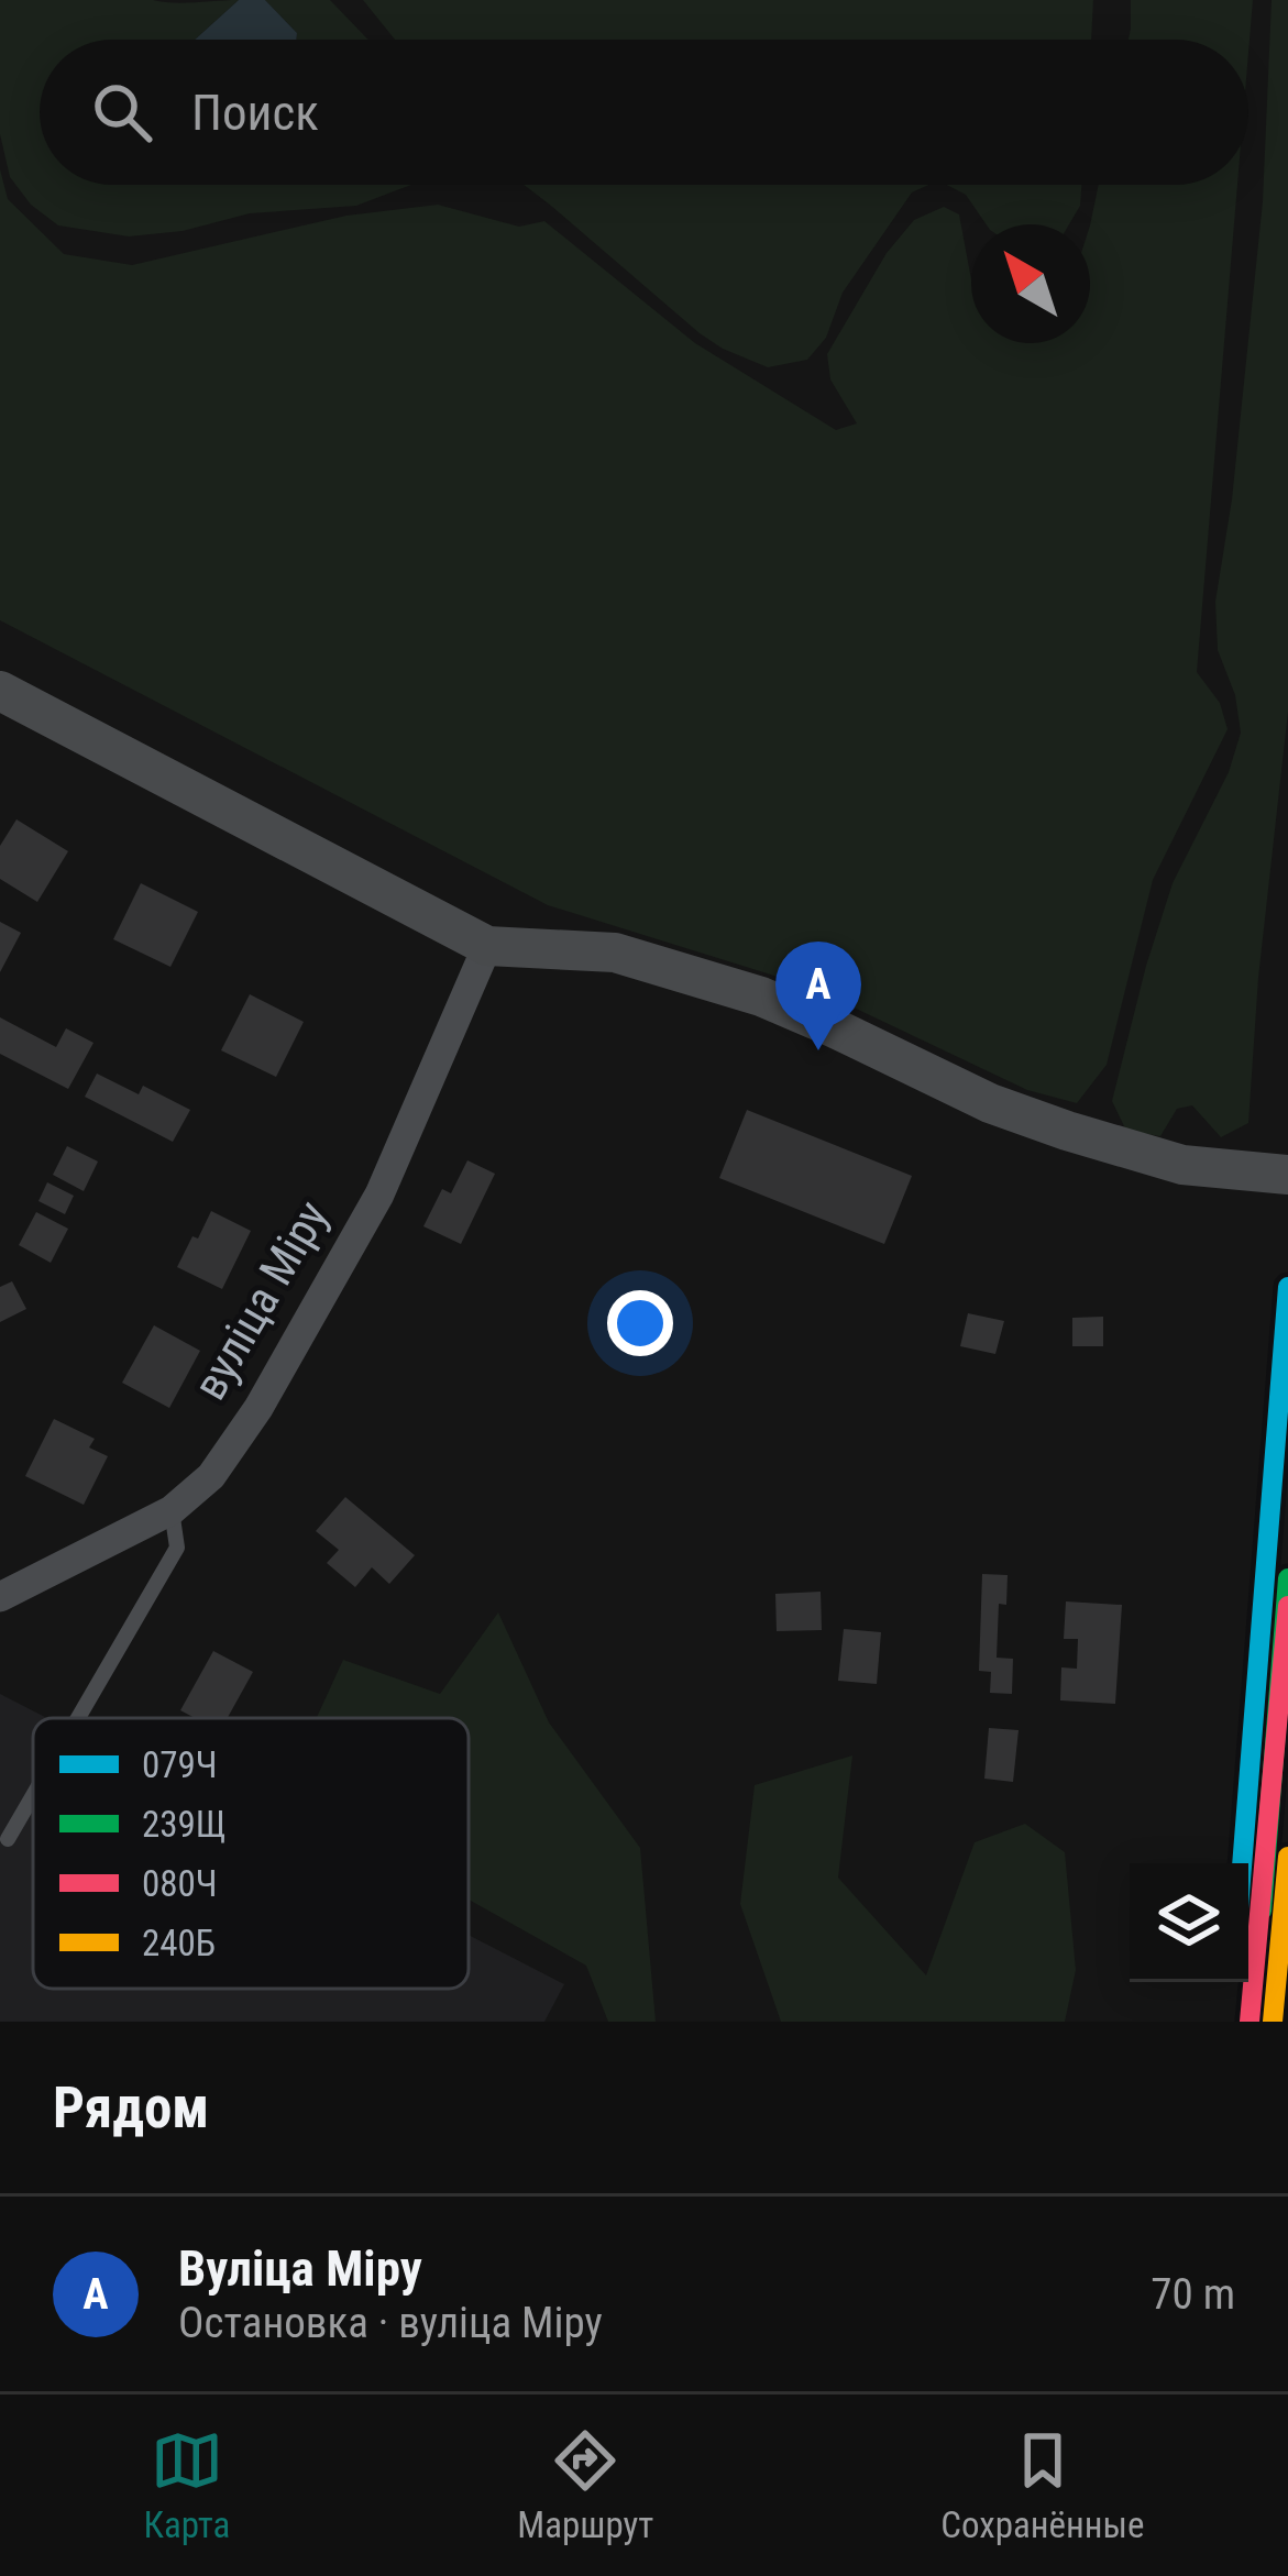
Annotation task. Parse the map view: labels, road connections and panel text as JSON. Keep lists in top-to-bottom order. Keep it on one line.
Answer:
{"streets":{"street":["вуліца Міру"]},"lines":["transit line 079Ч","transit line 239Щ","transit line 080Ч","transit line 240Б"],"legend":["079Ч","239Щ","080Ч","240Б"],"north":"top left","page":{"search":"Поиск","pins":"A","heading":"Рядом","list":[{"mark":"A","name":"Вуліца Міру","note":"Остановка · вуліца Міру","value":"70 m"}],"nav":["Карта","Маршрут","Сохранённые"]}}
